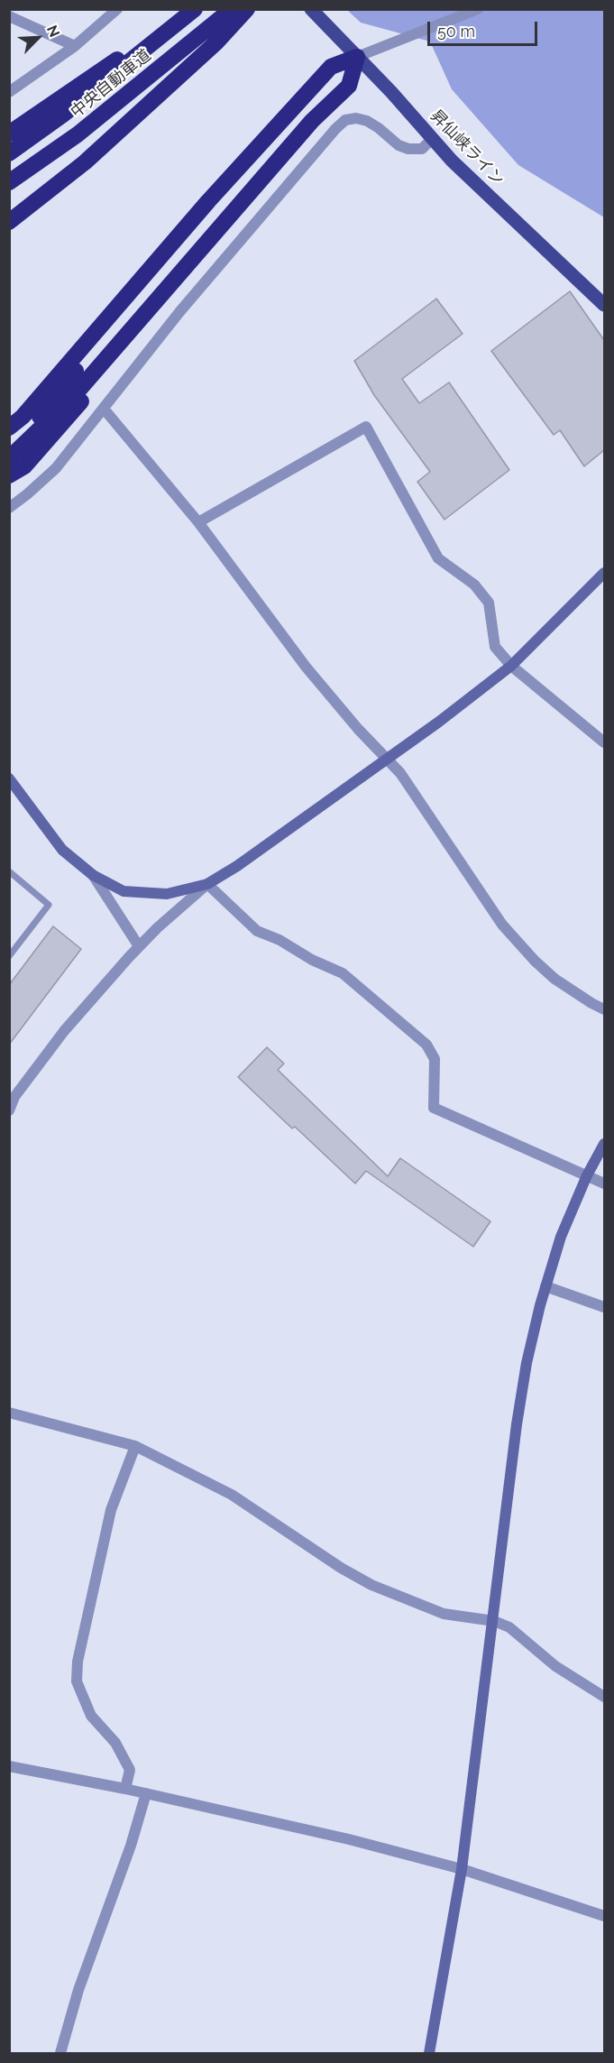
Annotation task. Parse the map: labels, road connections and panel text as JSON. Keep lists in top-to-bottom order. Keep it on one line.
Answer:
{"streets":{"highway":["中央自動車道"],"main road":["昇仙峡ライン"]},"scale_bar":"50 m","north":"top right"}
